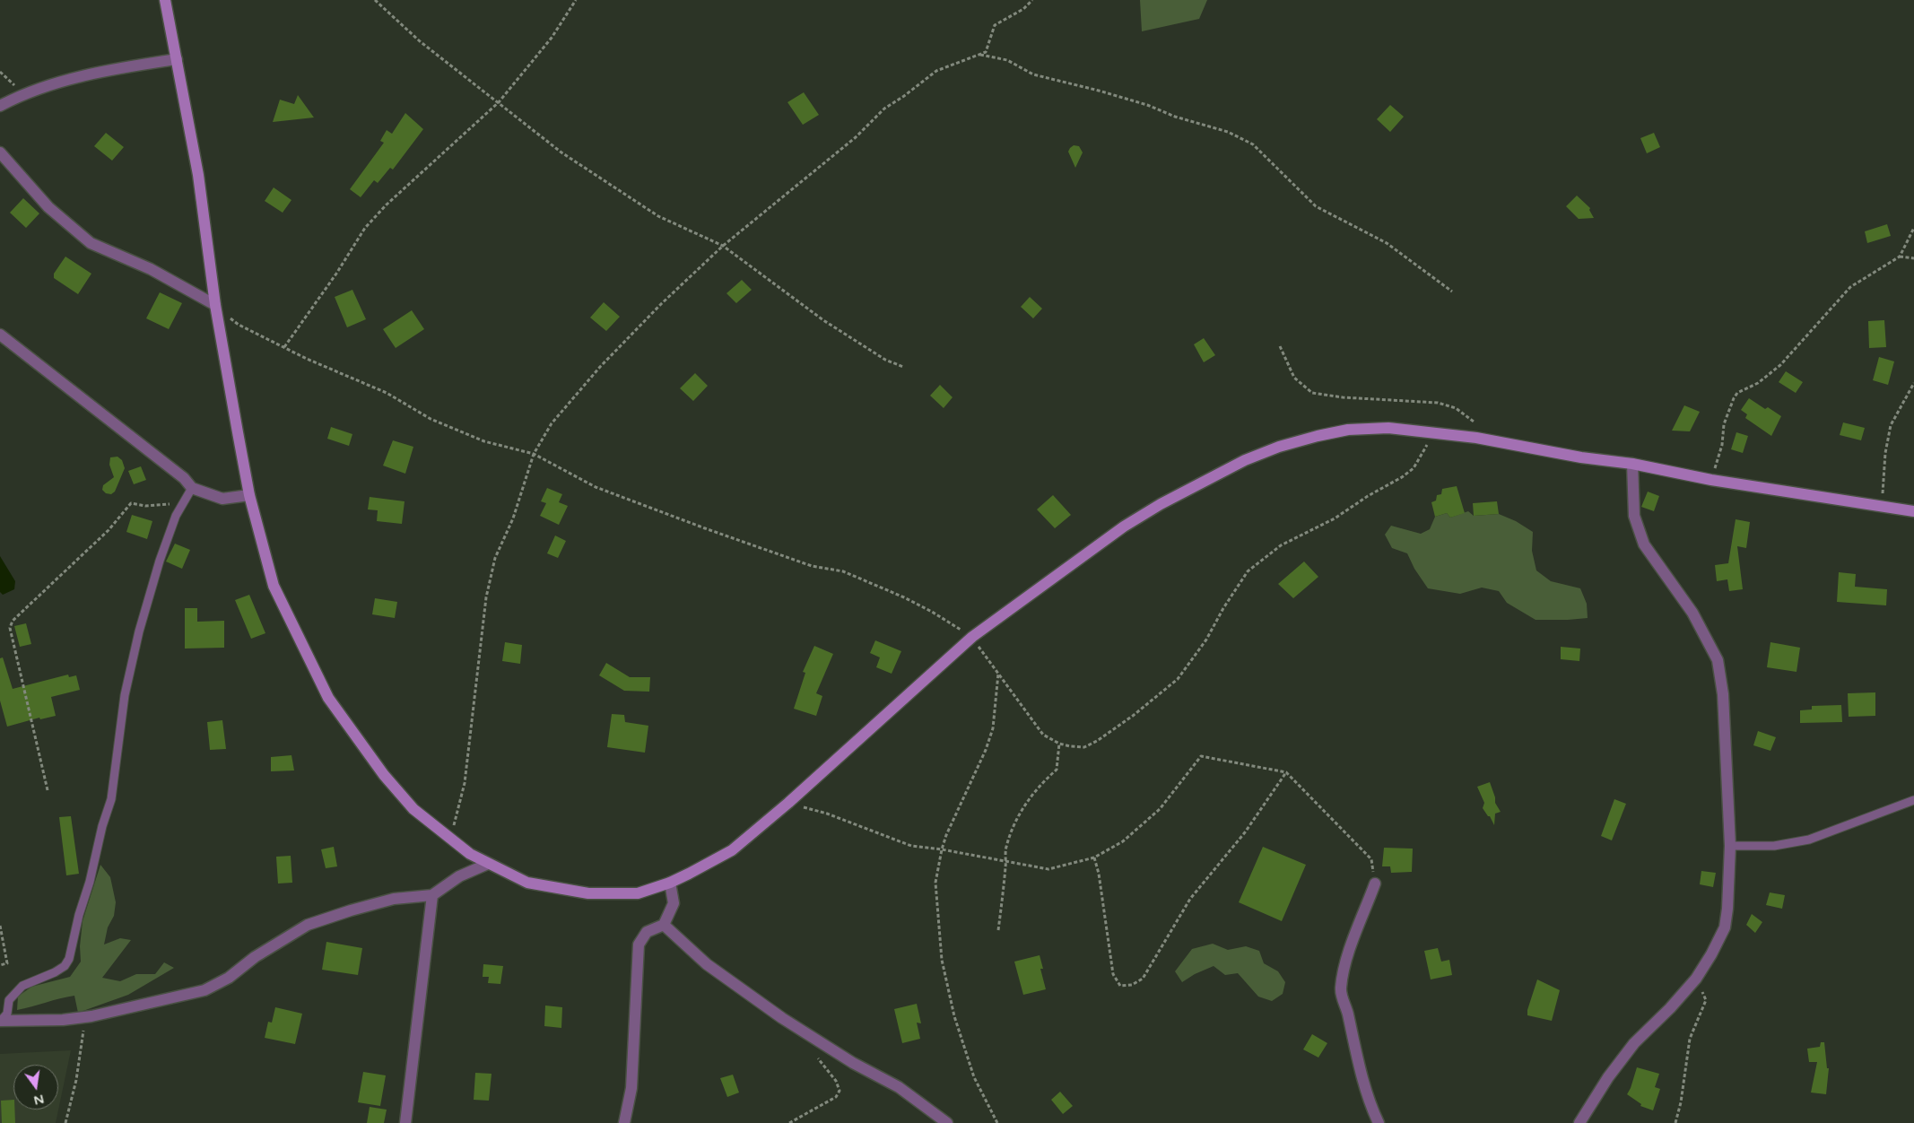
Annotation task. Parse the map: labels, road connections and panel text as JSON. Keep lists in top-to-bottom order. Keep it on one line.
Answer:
{"north":"bottom"}
